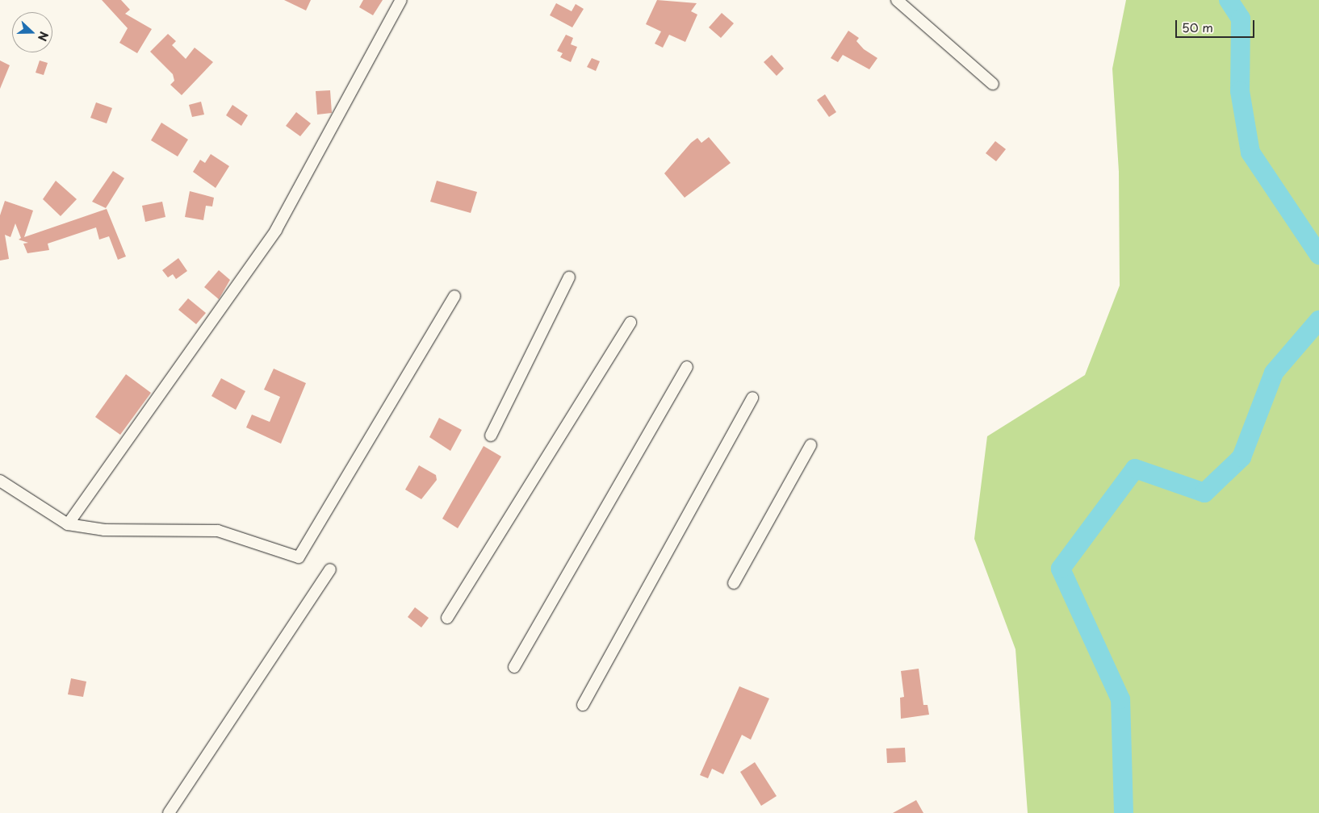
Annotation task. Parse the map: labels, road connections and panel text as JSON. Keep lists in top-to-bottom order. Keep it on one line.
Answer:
{"scale_bar":"50 m","north":"right"}
